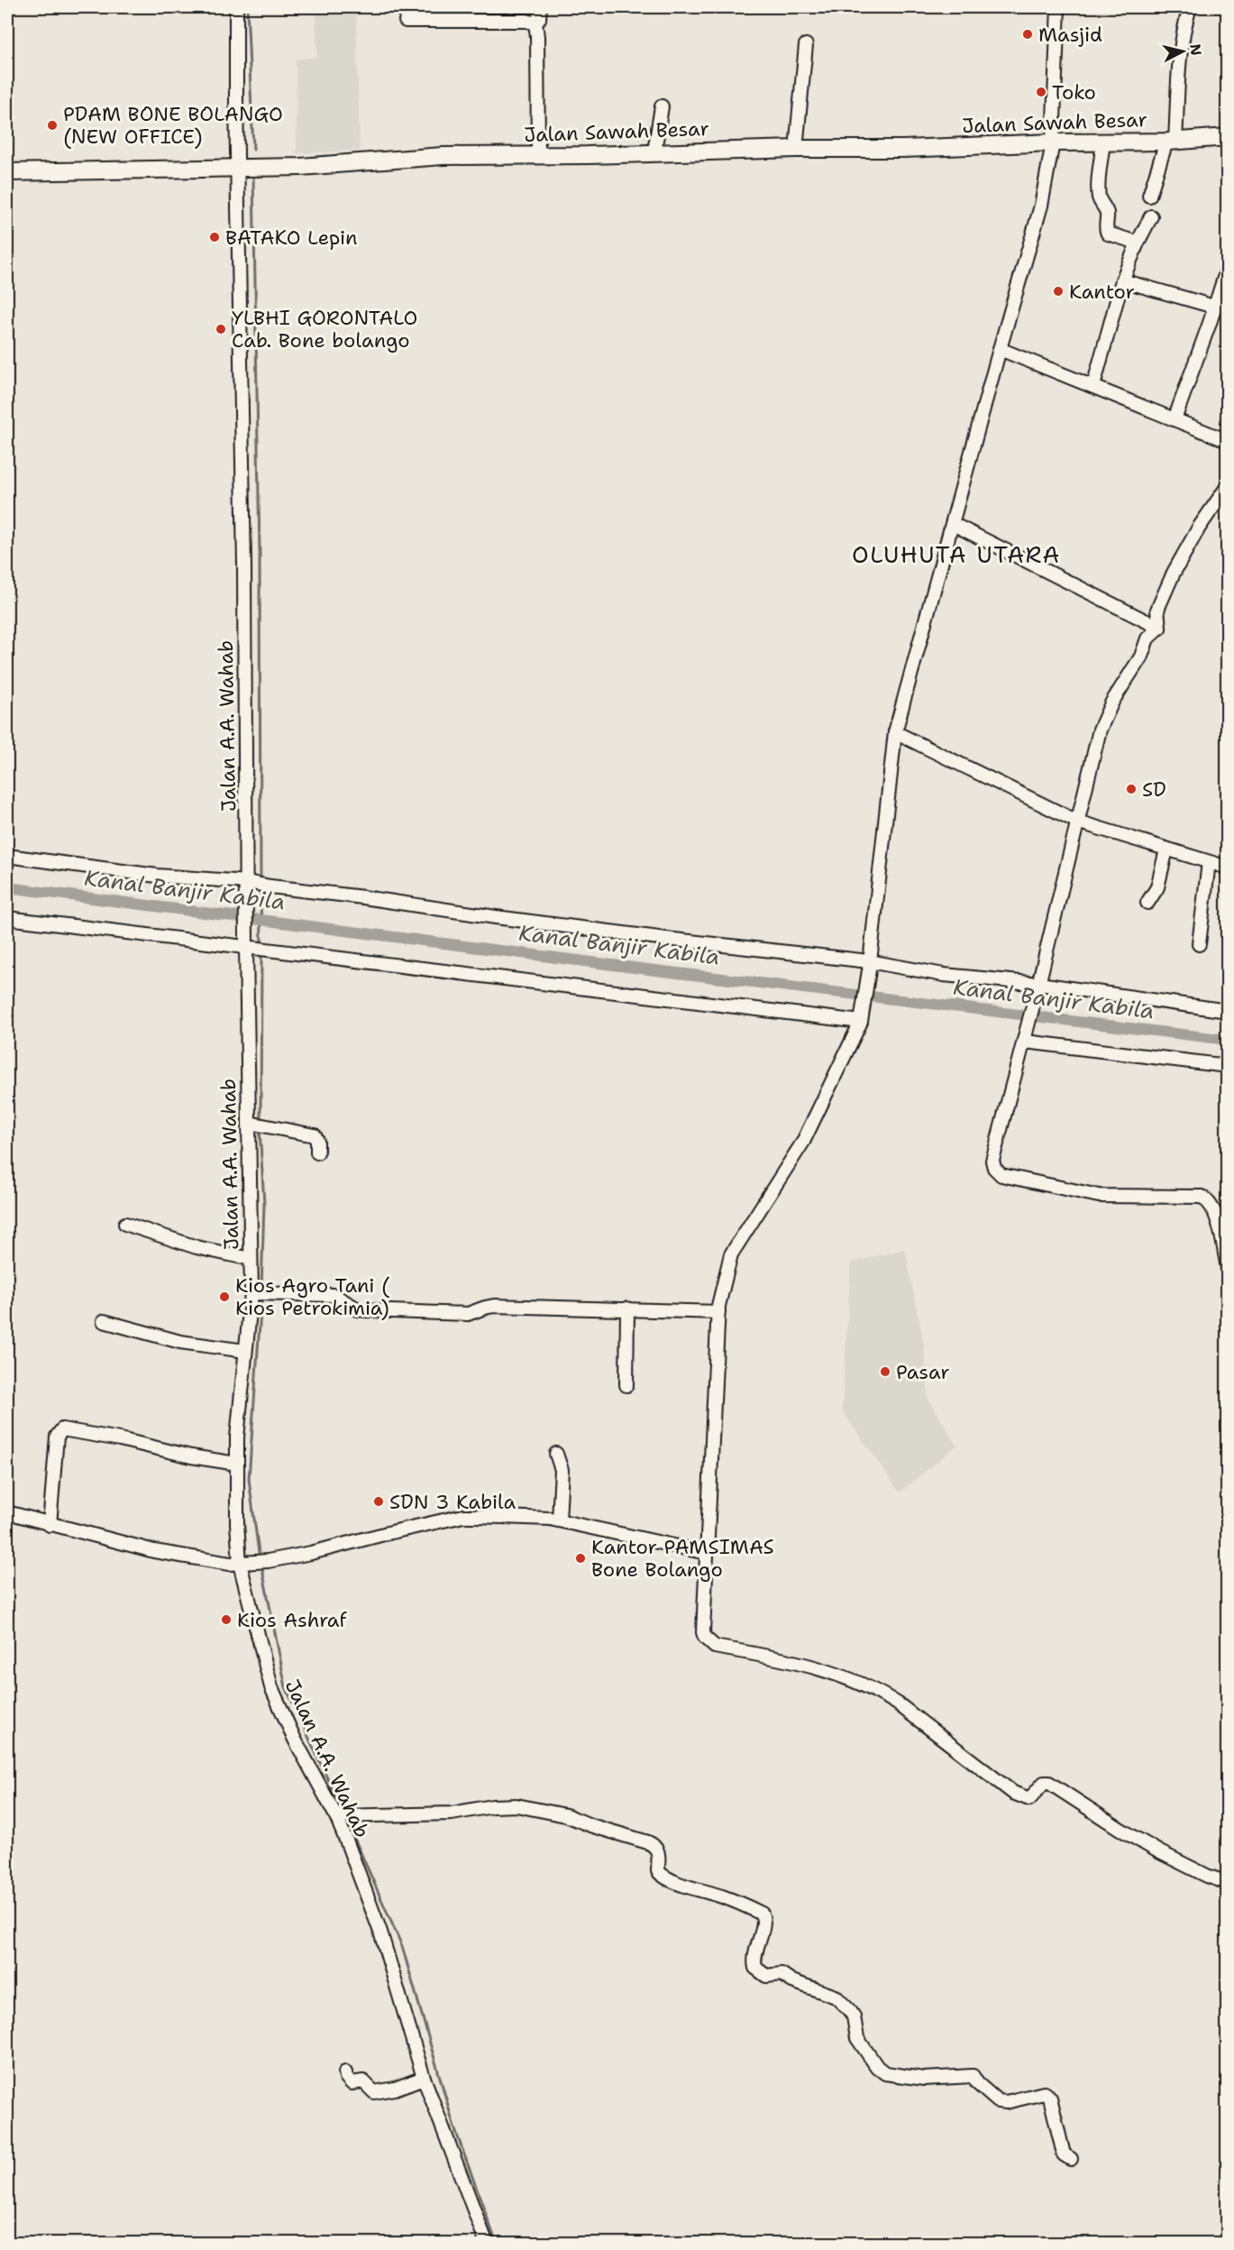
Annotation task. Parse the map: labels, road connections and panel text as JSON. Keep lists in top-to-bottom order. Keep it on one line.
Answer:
{"streets":{"main road":["Jalan Sawah Besar"],"street":["Jalan A.A. Wahab"]},"crossings":[["Jalan Sawah Besar","Jalan A.A. Wahab"]],"districts":["OLUHUTA UTARA"],"water":["Kanal Banjir Kabila"],"places":["Masjid","Toko","PDAM BONE BOLANGO (NEW OFFICE)","BATAKO Lepin","Kantor","YLBHI GORONTALO Cab. Bone bolango","SD","Kios Agro Tani ( Kios Petrokimia)","Pasar","SDN 3 Kabila","Kantor PAMSIMAS Bone Bolango","Kios Ashraf"],"north":"right"}
